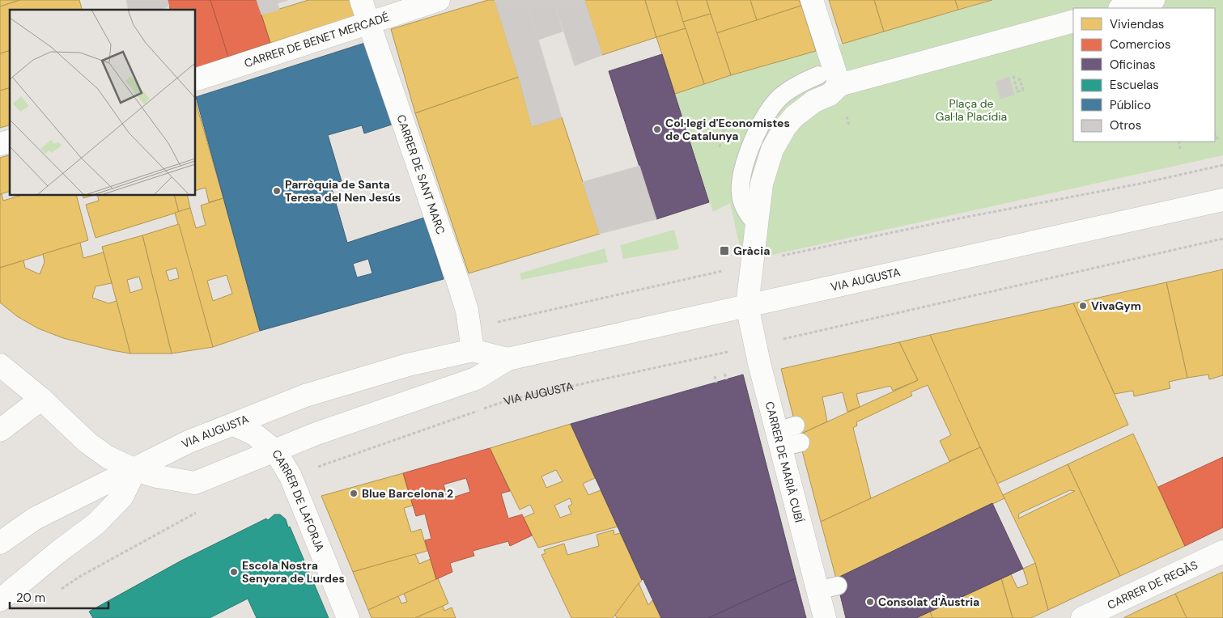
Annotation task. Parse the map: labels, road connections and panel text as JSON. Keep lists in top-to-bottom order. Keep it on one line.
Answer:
{"streets":{"street":["CARRER DE BENET MERCADÉ","CARRER DE SANT MARC","VIA AUGUSTA","CARRER DE MARIÀ CUBÍ","CARRER DE LAFORJA","CARRER DE REGÀS"]},"crossings":[["CARRER DE BENET MERCADÉ","CARRER DE SANT MARC"],["CARRER DE SANT MARC","VIA AUGUSTA"],["VIA AUGUSTA","CARRER DE MARIÀ CUBÍ"],["VIA AUGUSTA","CARRER DE LAFORJA"]],"parks":["Plaça de Gal·la Placídia"],"places":{"other":["Col·legi d'Economistes de Catalunya","Parròquia de Santa Teresa del Nen Jesús","VivaGym","Blue Barcelona 2","Escola Nostra Senyora de Lurdes","Consolat d'Àustria"],"transit":["Gràcia"]},"legend":["Viviendas","Comercios","Oficinas","Escuelas","Público","Otros"],"scale_bar":"20 m"}
